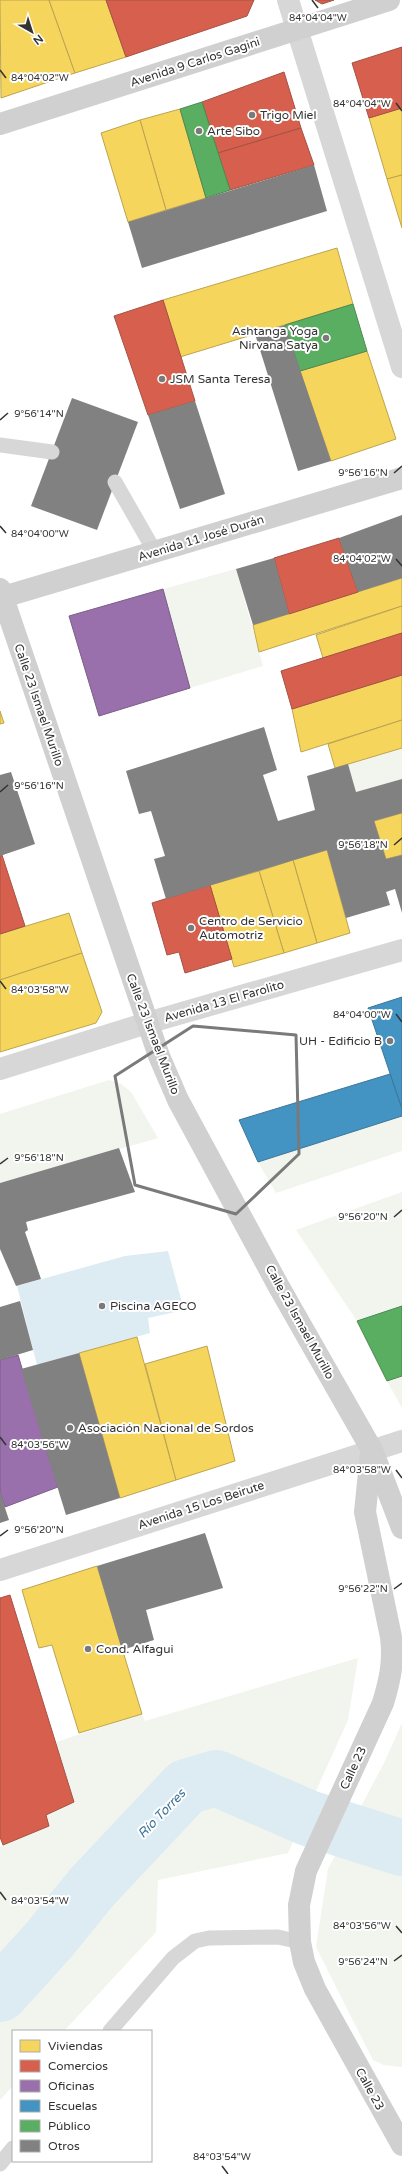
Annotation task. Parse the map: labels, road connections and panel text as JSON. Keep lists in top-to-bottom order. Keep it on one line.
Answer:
{"streets":{"main road":["Avenida 9 Carlos Gagini","Avenida 11 José Durán","Calle 23 Ismael Murillo","Calle 23"],"street":["Avenida 13 El Farolito","Avenida 15 Los Beirute"]},"crossings":[["Avenida 11 José Durán","Calle 23 Ismael Murillo"],["Calle 23 Ismael Murillo","Avenida 13 El Farolito"],["Calle 23 Ismael Murillo","Avenida 15 Los Beirute"],["Calle 23 Ismael Murillo","Calle 23"],["Avenida 15 Los Beirute","Calle 23"]],"water":["Río Torres"],"places":["Trigo Miel","Arte Sibo","Ashtanga Yoga Nirvana Satya","JSM Santa Teresa","Centro de Servicio Automotriz","UH - Edificio B","Piscina AGECO","Asociación Nacional de Sordos","Cond. Alfagui"],"legend":["Viviendas","Comercios","Oficinas","Escuelas","Público","Otros"],"north":"bottom right","coordinates":["84°04'04\"W","84°04'02\"W","9°56'14\"N","9°56'16\"N","84°04'00\"W","9°56'18\"N","84°03'58\"W","9°56'20\"N","84°03'56\"W","9°56'22\"N","84°03'54\"W","9°56'24\"N"]}
